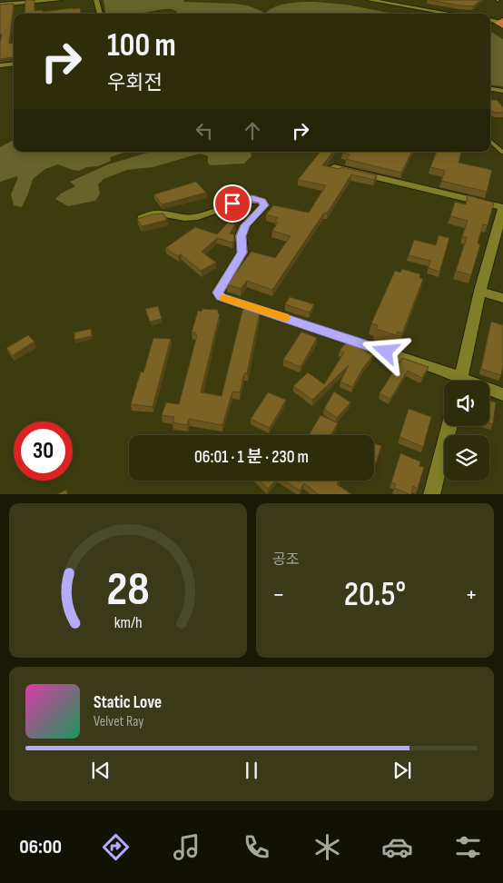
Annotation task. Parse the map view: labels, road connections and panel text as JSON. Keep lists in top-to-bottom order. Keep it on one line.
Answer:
{"page":{"turn":["100 m","우회전"],"limit":"30","trip":"06:01 · 1 분 · 230 m","tile":"공조","heat":["−","20.5°","+"],"song":["Static Love","Velvet Ray"],"tabs":"06:00","gauge":["28","km/h"]}}
